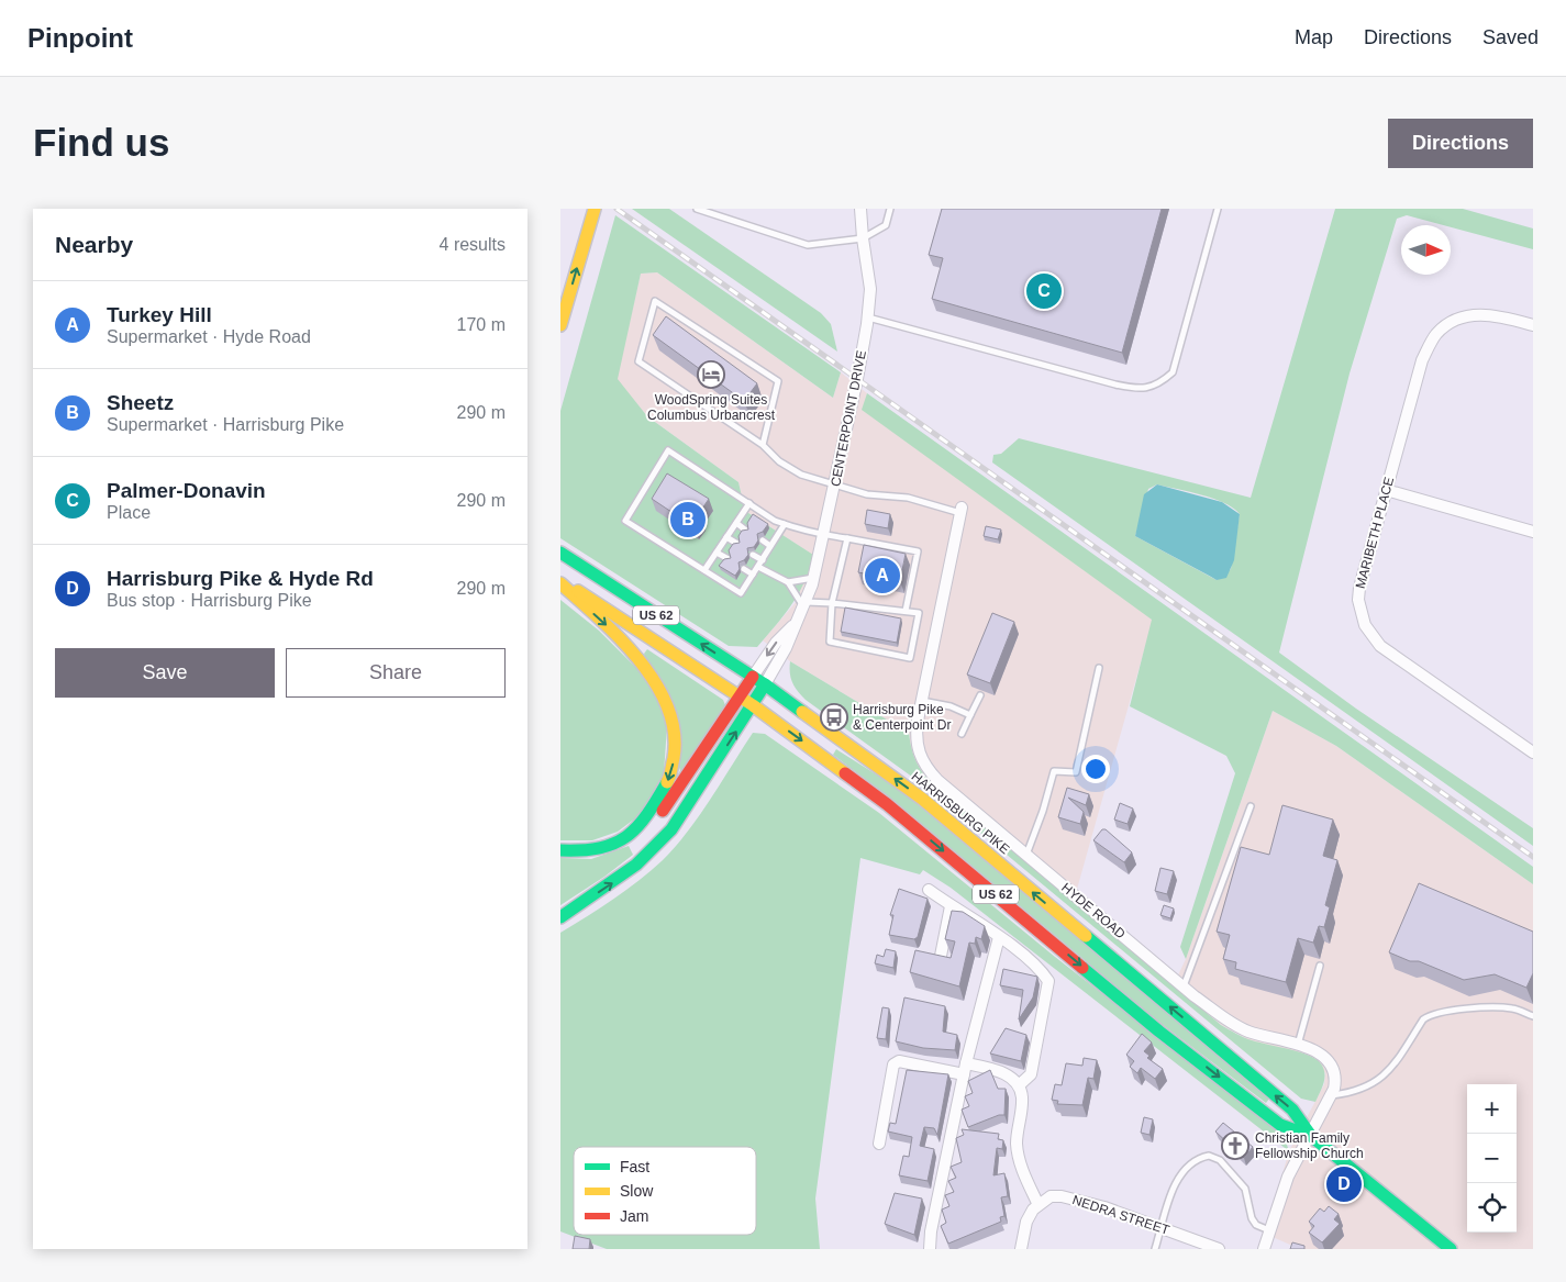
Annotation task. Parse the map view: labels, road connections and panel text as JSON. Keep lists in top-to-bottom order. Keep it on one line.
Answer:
{"streets":{"main road":["US 62","HARRISBURG PIKE"],"street":["CENTERPOINT DRIVE","MARIBETH PLACE","HYDE ROAD","NEDRA STREET"]},"crossings":[["CENTERPOINT DRIVE","HARRISBURG PIKE"],["HARRISBURG PIKE","HYDE ROAD"]],"places":{"hotel":["WoodSpring Suites Columbus Urbancrest"],"bus stop":["Harrisburg Pike & Centerpoint Dr"],"church":["Christian Family Fellowship Church"]},"legend":["Fast","Slow","Jam"],"north":"right","page":{"header":"Pinpoint","nav":["Map","Directions","Saved"],"buttons":["Directions",["Save","Share"]],"title":"Find us","heading":["Nearby","4 results"],"pins":["C","B","A","D"],"list":[{"mark":"A","name":"Turkey Hill","note":"Supermarket · Hyde Road","value":"170 m"},{"mark":"B","name":"Sheetz","note":"Supermarket · Harrisburg Pike","value":"290 m"},{"mark":"C","name":"Palmer-Donavin","note":"Place","value":"290 m"},{"mark":"D","name":"Harrisburg Pike & Hyde Rd","note":"Bus stop · Harrisburg Pike","value":"290 m"}],"map_buttons":["+","−"]}}
